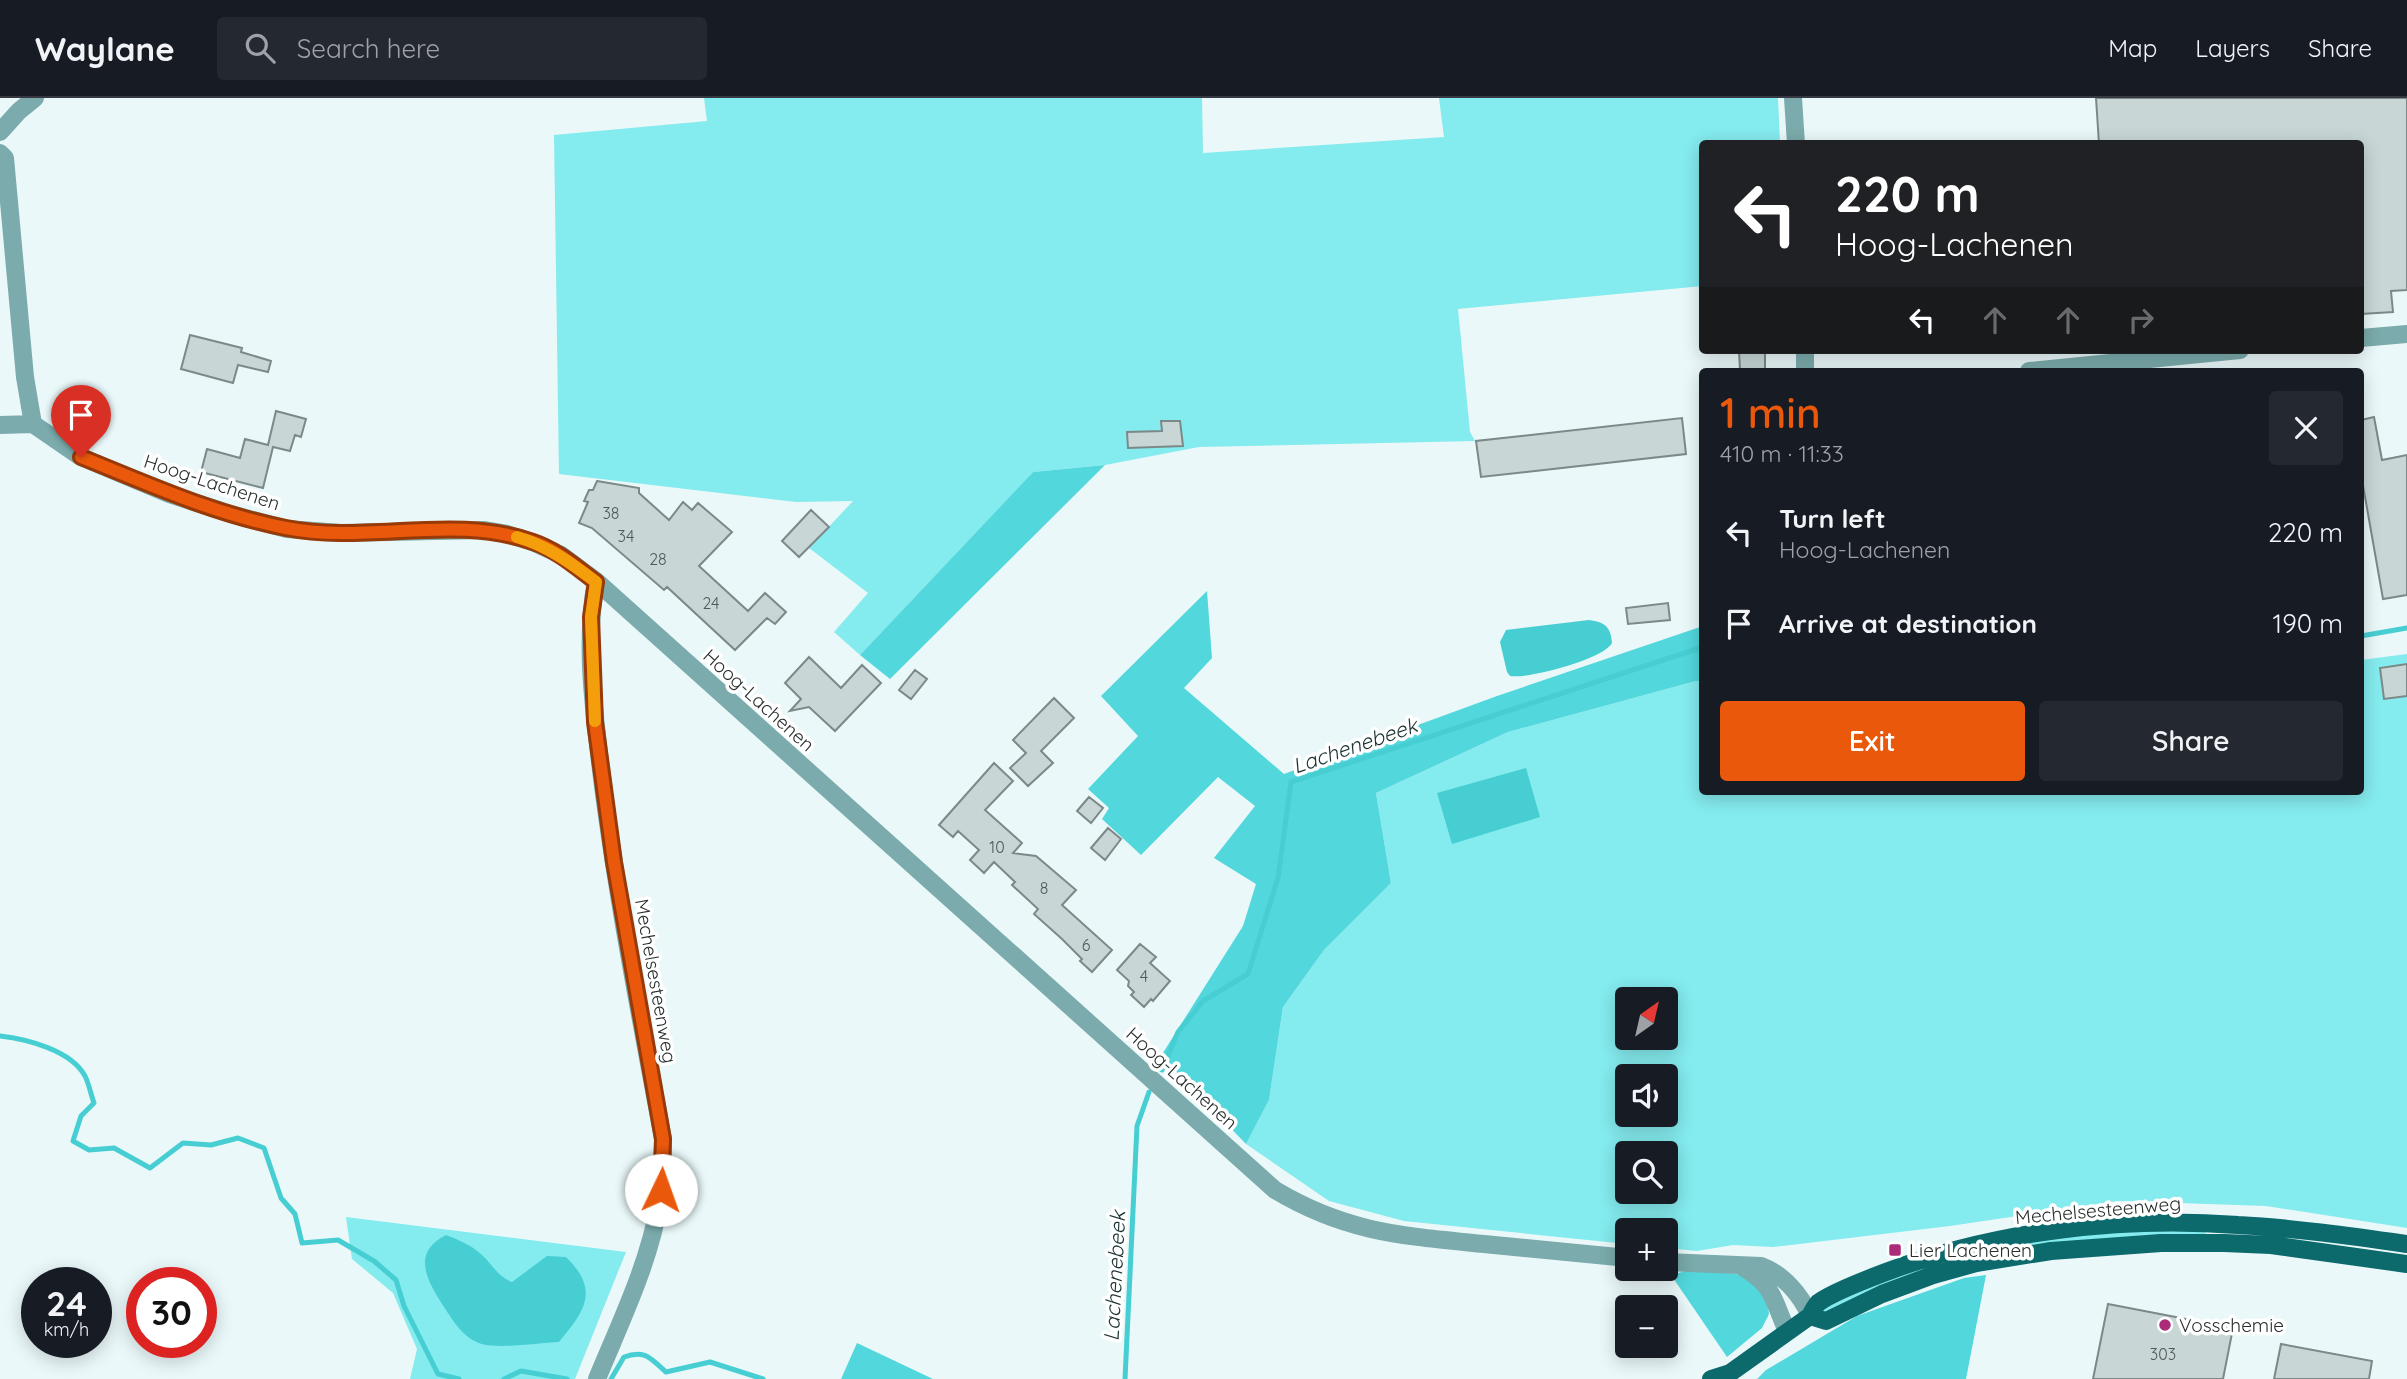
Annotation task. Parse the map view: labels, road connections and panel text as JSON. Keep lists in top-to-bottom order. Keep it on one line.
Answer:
{"streets":{"main road":["Mechelsesteenweg"],"street":["Hoog-Lachenen"]},"crossings":[["Hoog-Lachenen","Mechelsesteenweg"]],"water":["Lachenebeek"],"places":{"transit":["Lier Lachenen"],"other":["Vosschemie"]},"house_numbers":["38","34","28","24","10","8","6","4","303"],"north":"top right","page":{"header":"Waylane","search":"Search here","nav":["Map","Layers","Share"],"turn":["220 m","Hoog-Lachenen"],"heading":["1 min","410 m · 11:33"],"list":[{"name":"Turn left","note":"Hoog-Lachenen","value":"220 m"},{"name":"Arrive at destination","value":"190 m"}],"buttons":["Exit","Share"],"map_buttons":["+","−"],"speed":"24 km/h","limit":"30"}}
